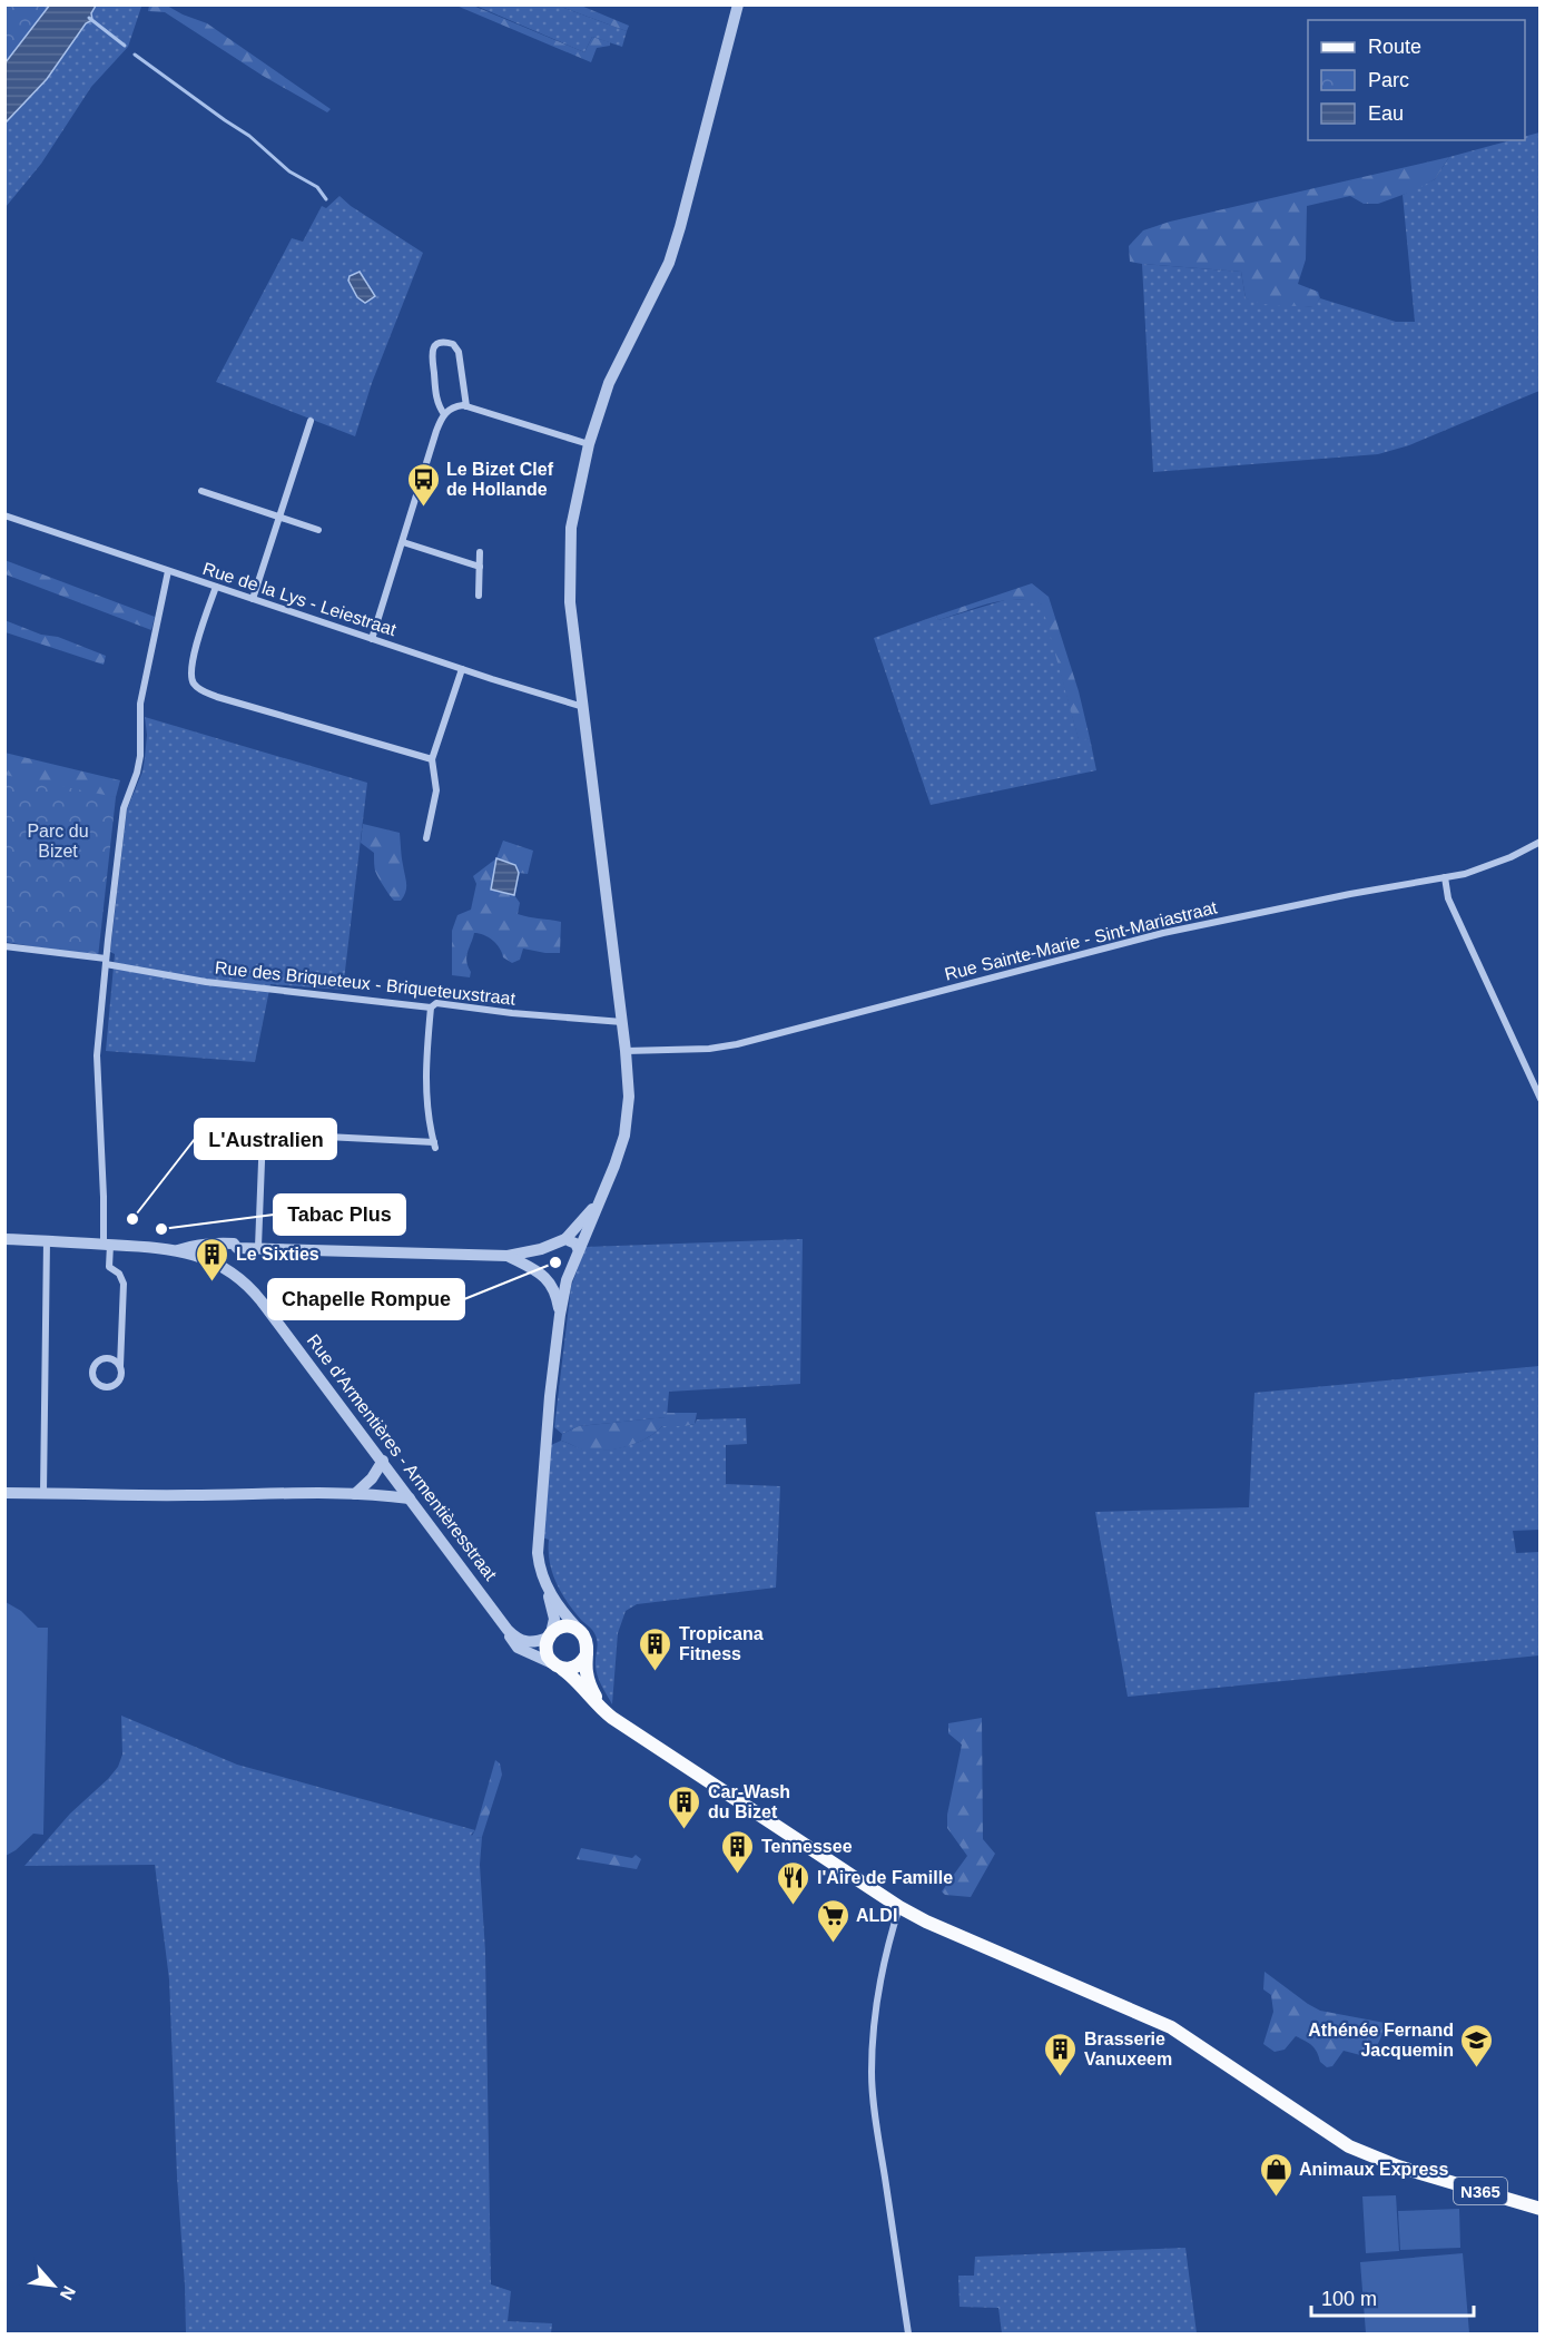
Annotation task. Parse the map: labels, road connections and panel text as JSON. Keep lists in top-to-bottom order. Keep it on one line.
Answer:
{"streets":{"main road":["N365"],"street":["Rue de la Lys - Leiestraat","Rue Sainte-Marie - Sint-Mariastraat","Rue des Briqueteux - Briqueteuxstraat","Rue d'Armentières - Armentièresstraat"]},"crossings":[["Rue d'Armentières - Armentièresstraat","N365"]],"parks":["Parc du Bizet"],"places":{"bus stop":["Le Bizet Clef de Hollande"],"other":["L'Australien","Tabac Plus","Chapelle Rompue"],"building":["Le Sixties","Tropicana Fitness","Car-Wash du Bizet","Tennessee","Brasserie Vanuxeem"],"restaurant":["l'Aire de Famille"],"supermarket":["ALDI"],"school or university":["Athénée Fernand Jacquemin"],"shop":["Animaux Express"]},"legend":["Route","Parc","Eau"],"scale_bar":"100 m","north":"bottom right"}
